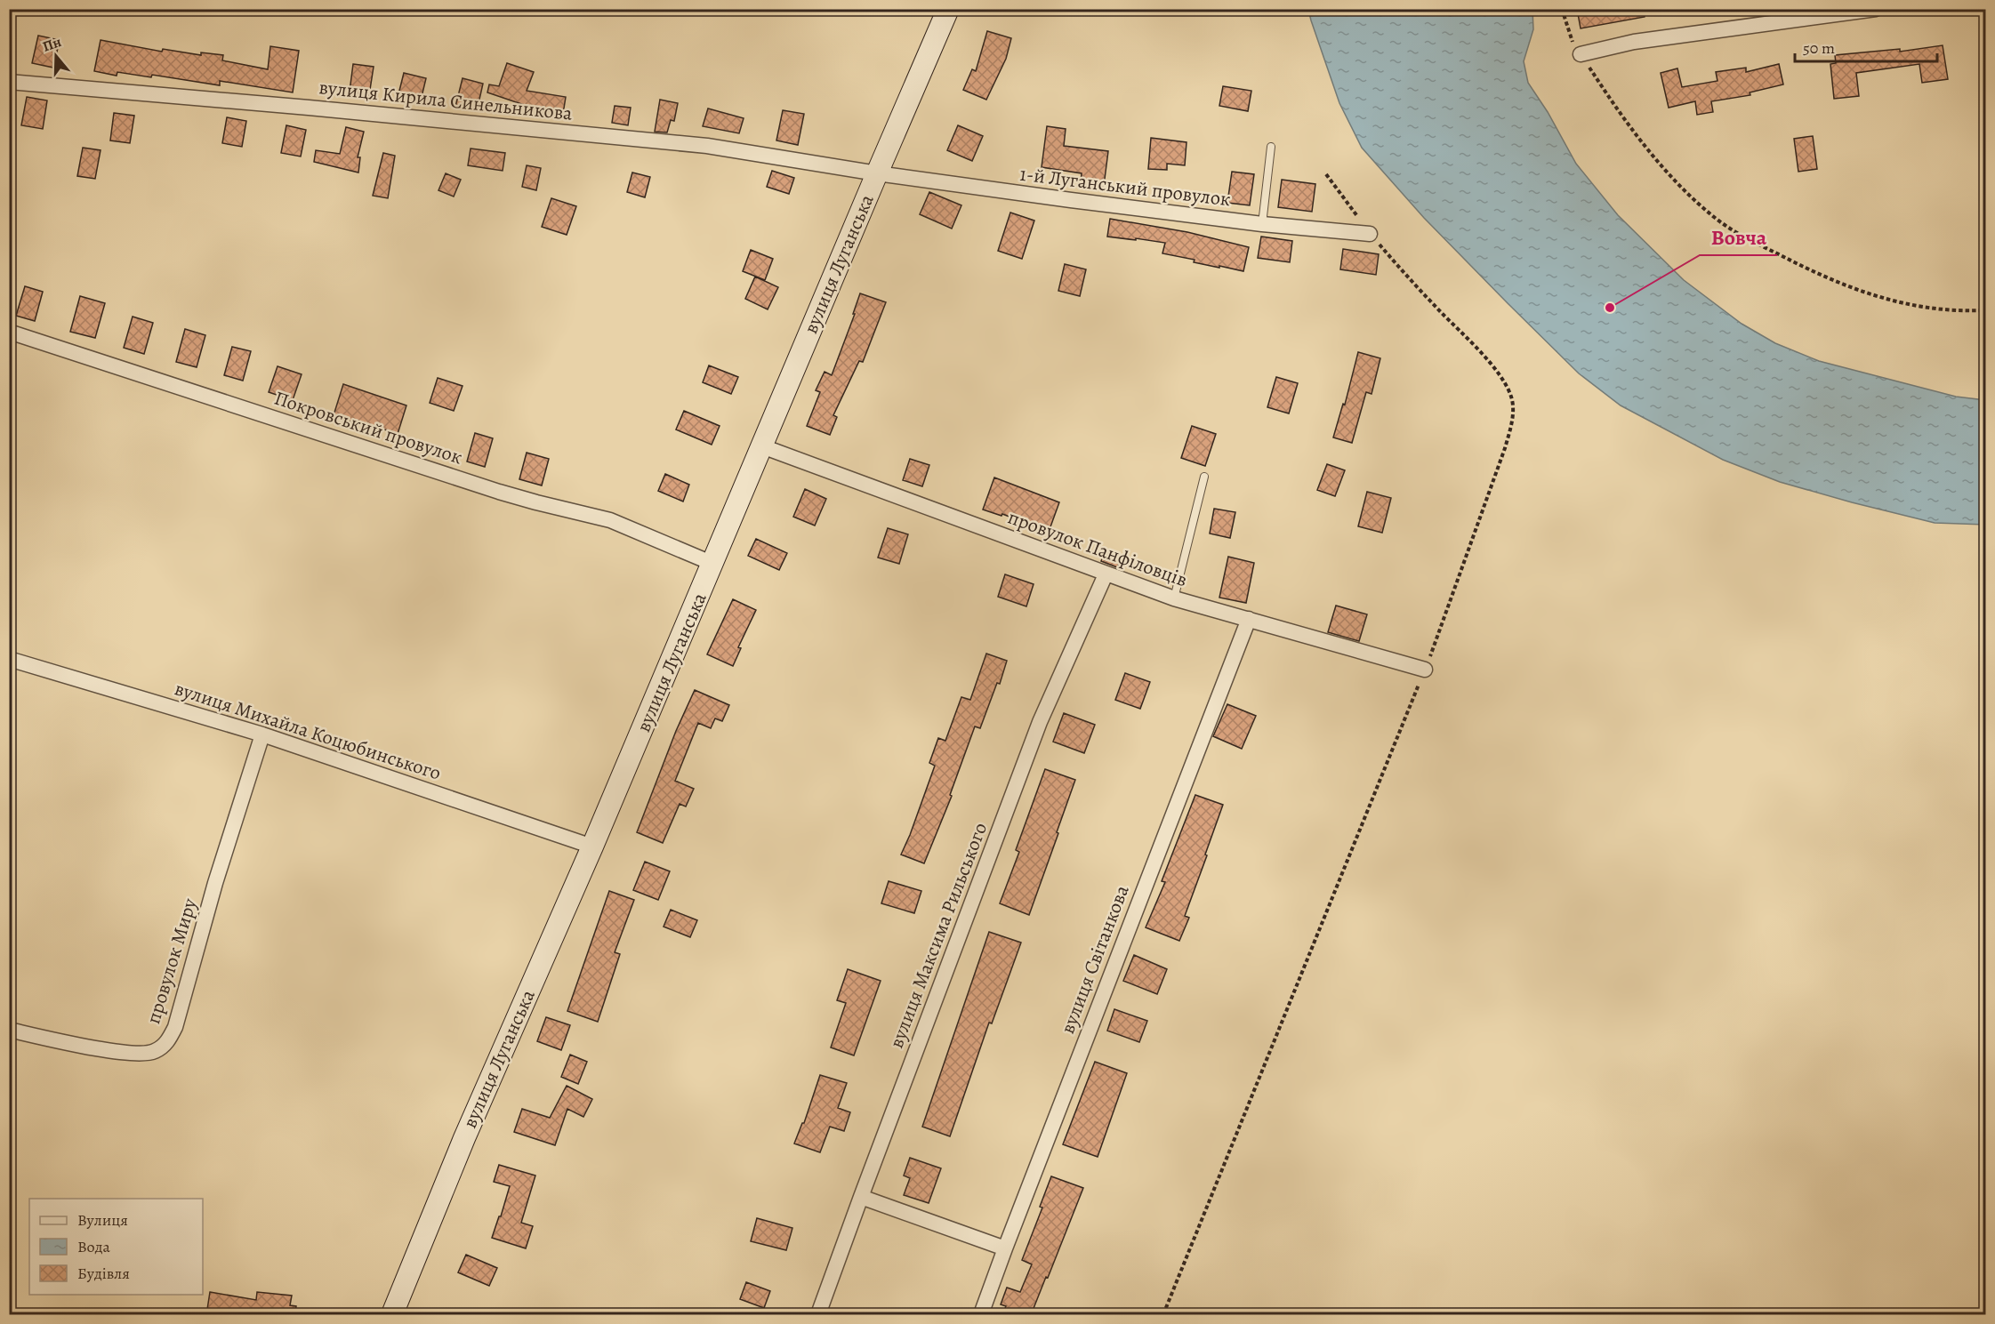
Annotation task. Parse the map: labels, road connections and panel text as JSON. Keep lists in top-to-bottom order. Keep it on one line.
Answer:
{"streets":{"main road":["вулиця Луганська"],"street":["вулиця Кирила Синельникова","1-й Луганський провулок","Покровський провулок","провулок Панфіловців","вулиця Михайла Коцюбинського","вулиця Максима Рильського","вулиця Світанкова","провулок Миру"]},"crossings":[["вулиця Кирила Синельникова","1-й Луганський провулок"],["вулиця Кирила Синельникова","вулиця Луганська"],["1-й Луганський провулок","вулиця Луганська"],["вулиця Луганська","Покровський провулок"],["вулиця Луганська","провулок Панфіловців"],["вулиця Луганська","вулиця Михайла Коцюбинського"],["провулок Панфіловців","вулиця Максима Рильського"],["провулок Панфіловців","вулиця Світанкова"],["вулиця Михайла Коцюбинського","провулок Миру"]],"places":["Вовча"],"legend":["Вулиця","Вода","Будівля"],"scale_bar":"50 m","north":"top"}
